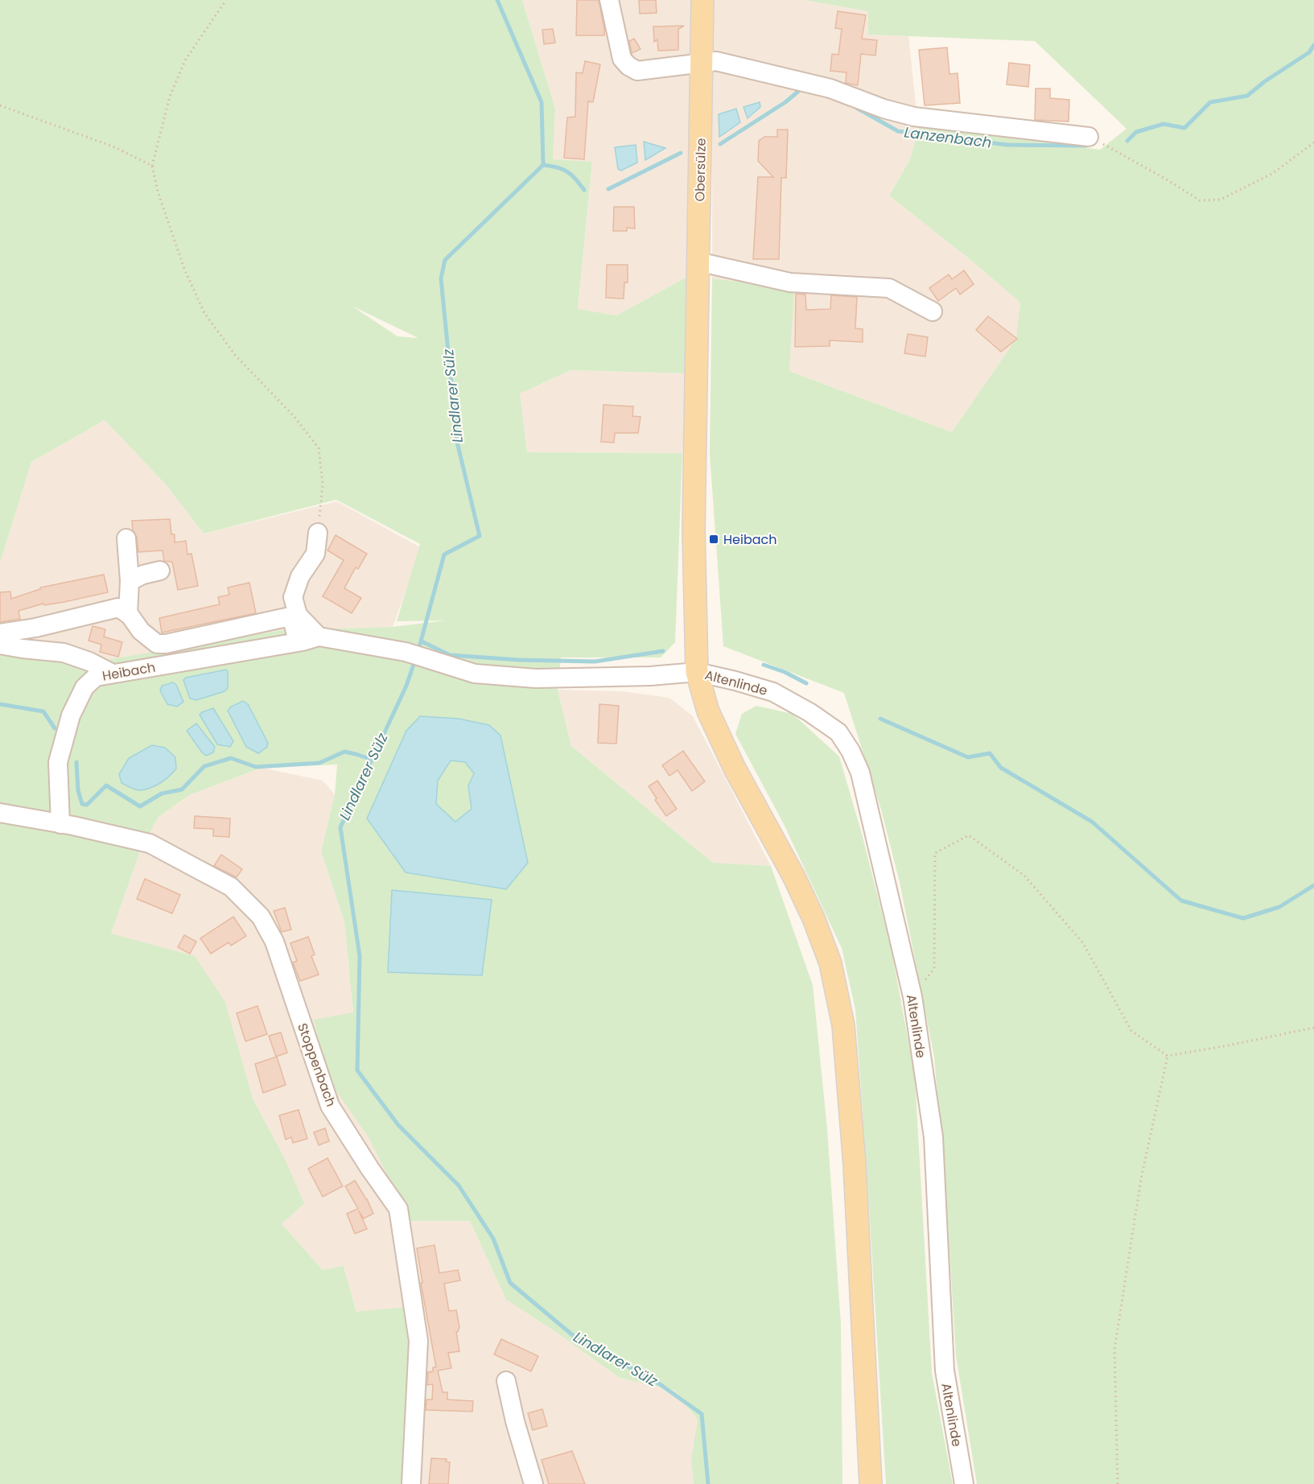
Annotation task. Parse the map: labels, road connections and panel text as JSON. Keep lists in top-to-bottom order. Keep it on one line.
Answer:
{"streets":{"main road":["Obersülze"],"street":["Heibach","Altenlinde","Stoppenbach"]},"crossings":[["Obersülze","Heibach"],["Obersülze","Altenlinde"],["Heibach","Altenlinde"],["Heibach","Stoppenbach"]],"water":["Lanzenbach","Lindlarer Sülz"],"places":{"transit":["Heibach"]}}
